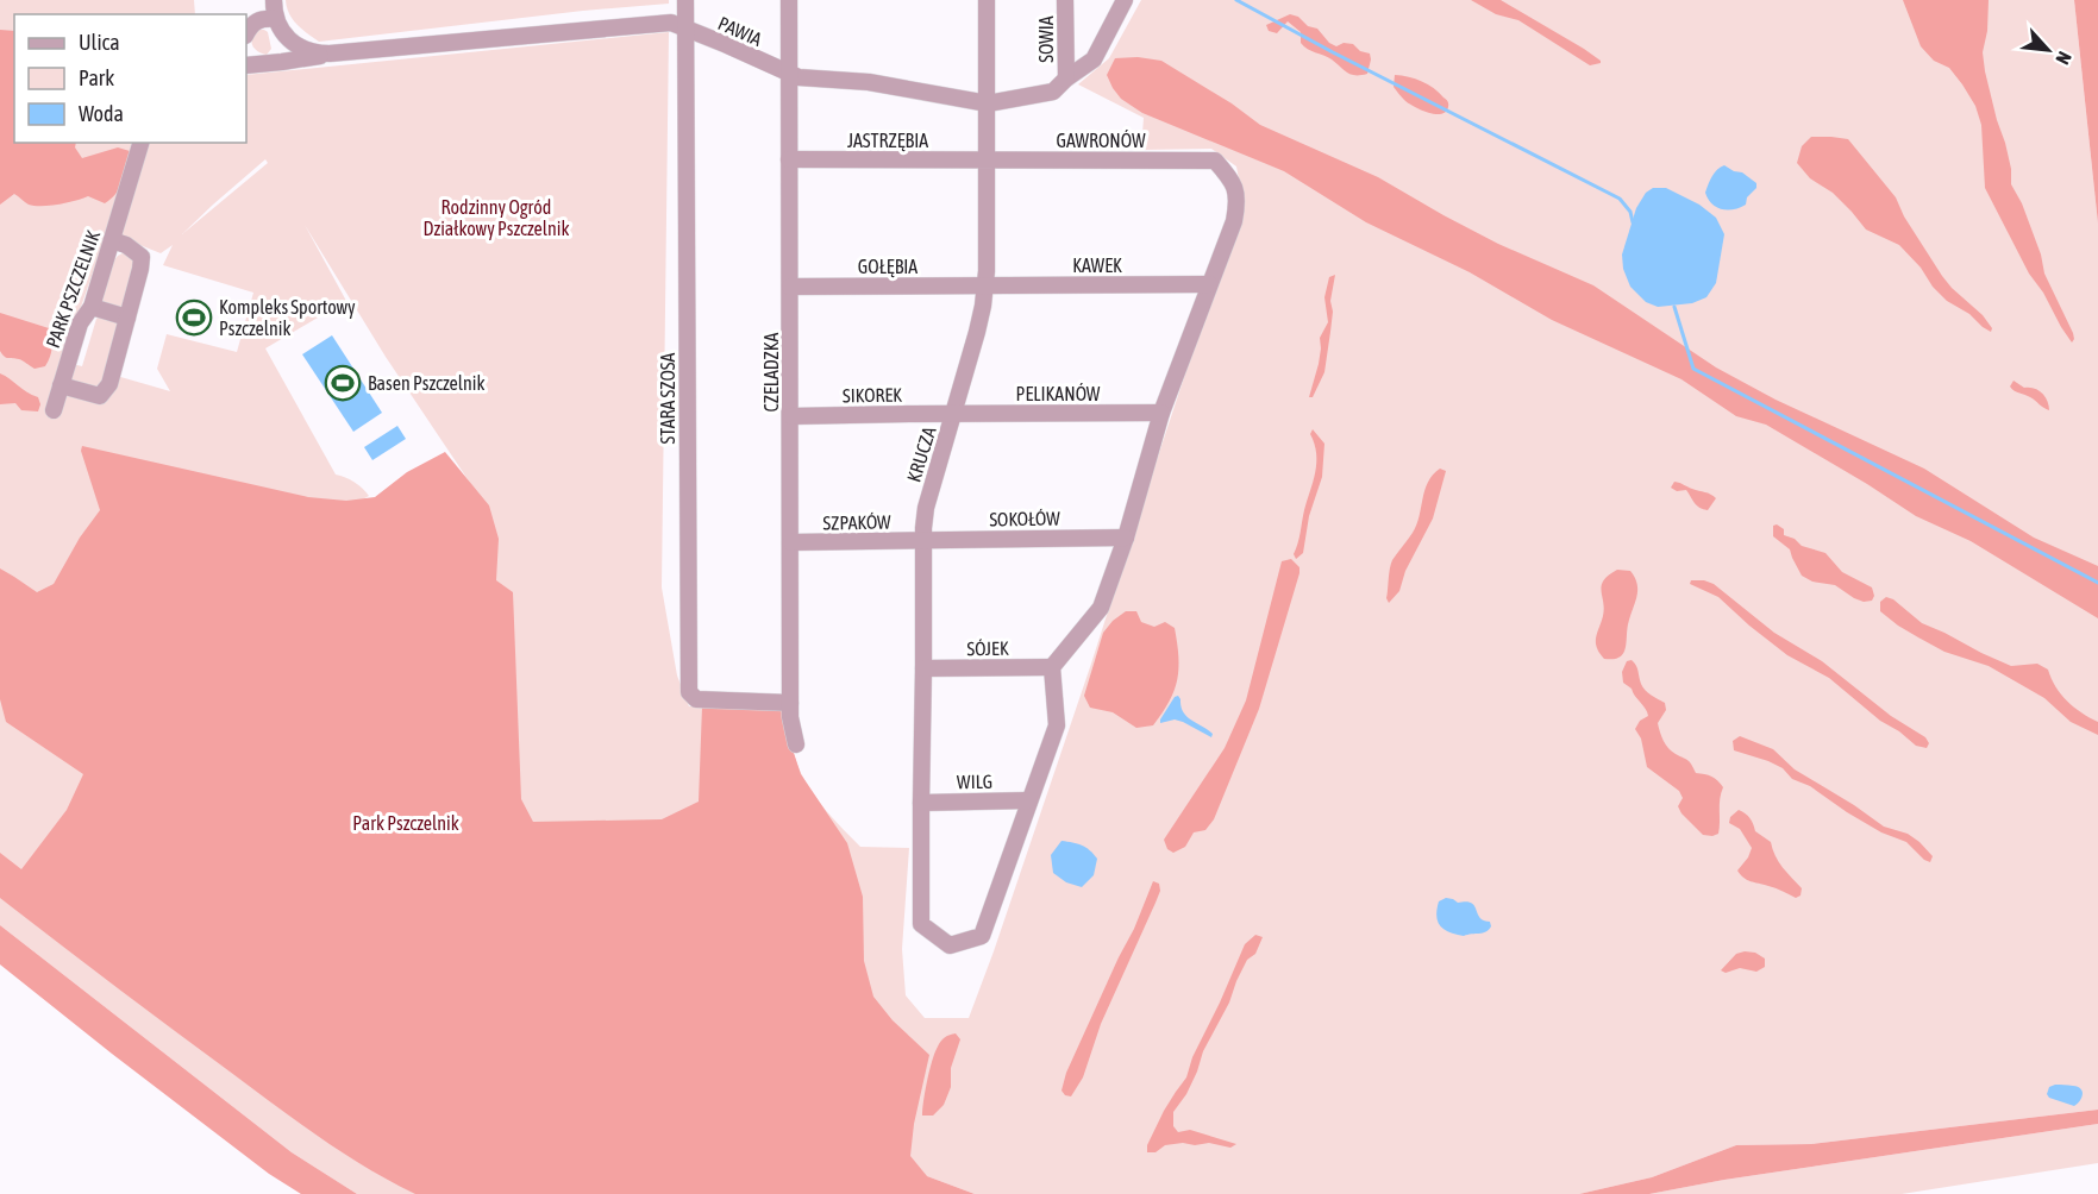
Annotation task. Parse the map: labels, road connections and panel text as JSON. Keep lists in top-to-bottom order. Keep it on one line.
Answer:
{"streets":{"street":["PAWIA","SOWIA","JASTRZĘBIA","GAWRONÓW","KAWEK","GOŁĘBIA","PARK PSZCZELNIK","CZELADZKA","PELIKANÓW","SIKOREK","STARA SZOSA","KRUCZA","SOKOŁÓW","SZPAKÓW","SÓJEK","WILG"]},"crossings":[["PAWIA","SOWIA"],["PAWIA","CZELADZKA"],["PAWIA","STARA SZOSA"],["PAWIA","KRUCZA"],["SOWIA","KRUCZA"],["JASTRZĘBIA","GAWRONÓW"],["JASTRZĘBIA","CZELADZKA"],["JASTRZĘBIA","KRUCZA"],["GAWRONÓW","KAWEK"],["GAWRONÓW","KRUCZA"],["KAWEK","GOŁĘBIA"],["KAWEK","KRUCZA"],["GOŁĘBIA","CZELADZKA"],["GOŁĘBIA","KRUCZA"],["CZELADZKA","SIKOREK"],["CZELADZKA","STARA SZOSA"],["CZELADZKA","SZPAKÓW"],["PELIKANÓW","SIKOREK"],["PELIKANÓW","KRUCZA"],["SIKOREK","KRUCZA"],["KRUCZA","SOKOŁÓW"],["KRUCZA","SZPAKÓW"],["KRUCZA","SÓJEK"],["KRUCZA","WILG"],["SOKOŁÓW","SZPAKÓW"]],"parks":["Rodzinny Ogród Działkowy Pszczelnik","Park Pszczelnik"],"places":{"sports":["Kompleks Sportowy Pszczelnik","Basen Pszczelnik"]},"legend":["Ulica","Park","Woda"],"north":"bottom right"}
